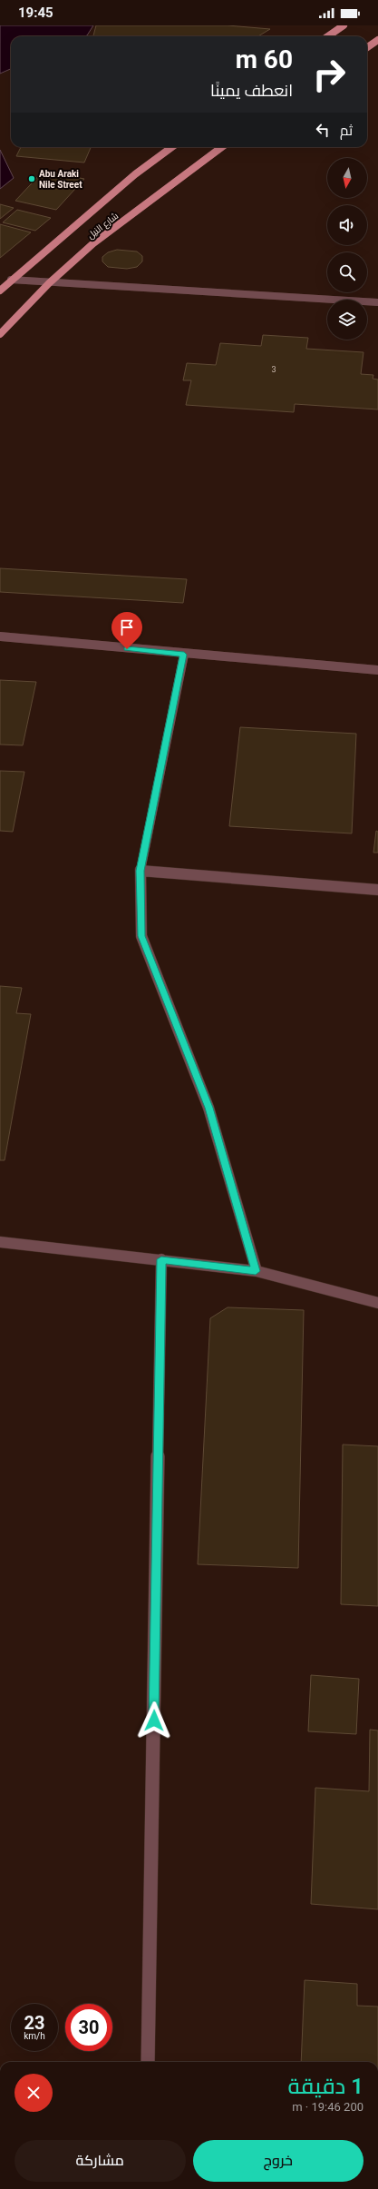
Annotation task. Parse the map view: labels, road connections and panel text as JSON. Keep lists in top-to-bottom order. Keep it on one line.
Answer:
{"streets":{"main road":["شارع النيل"]},"places":["Abu Araki Nile Street"],"house_numbers":["3"],"north":"bottom","page":{"status":"19:45","turn":["60 m","انعطف يمينًا"],"then":"ثم","speed":"23 km/h","limit":"30","heading":["1 دقيقة","200 m · 19:46"],"buttons":["خروج","مشاركة"]}}
